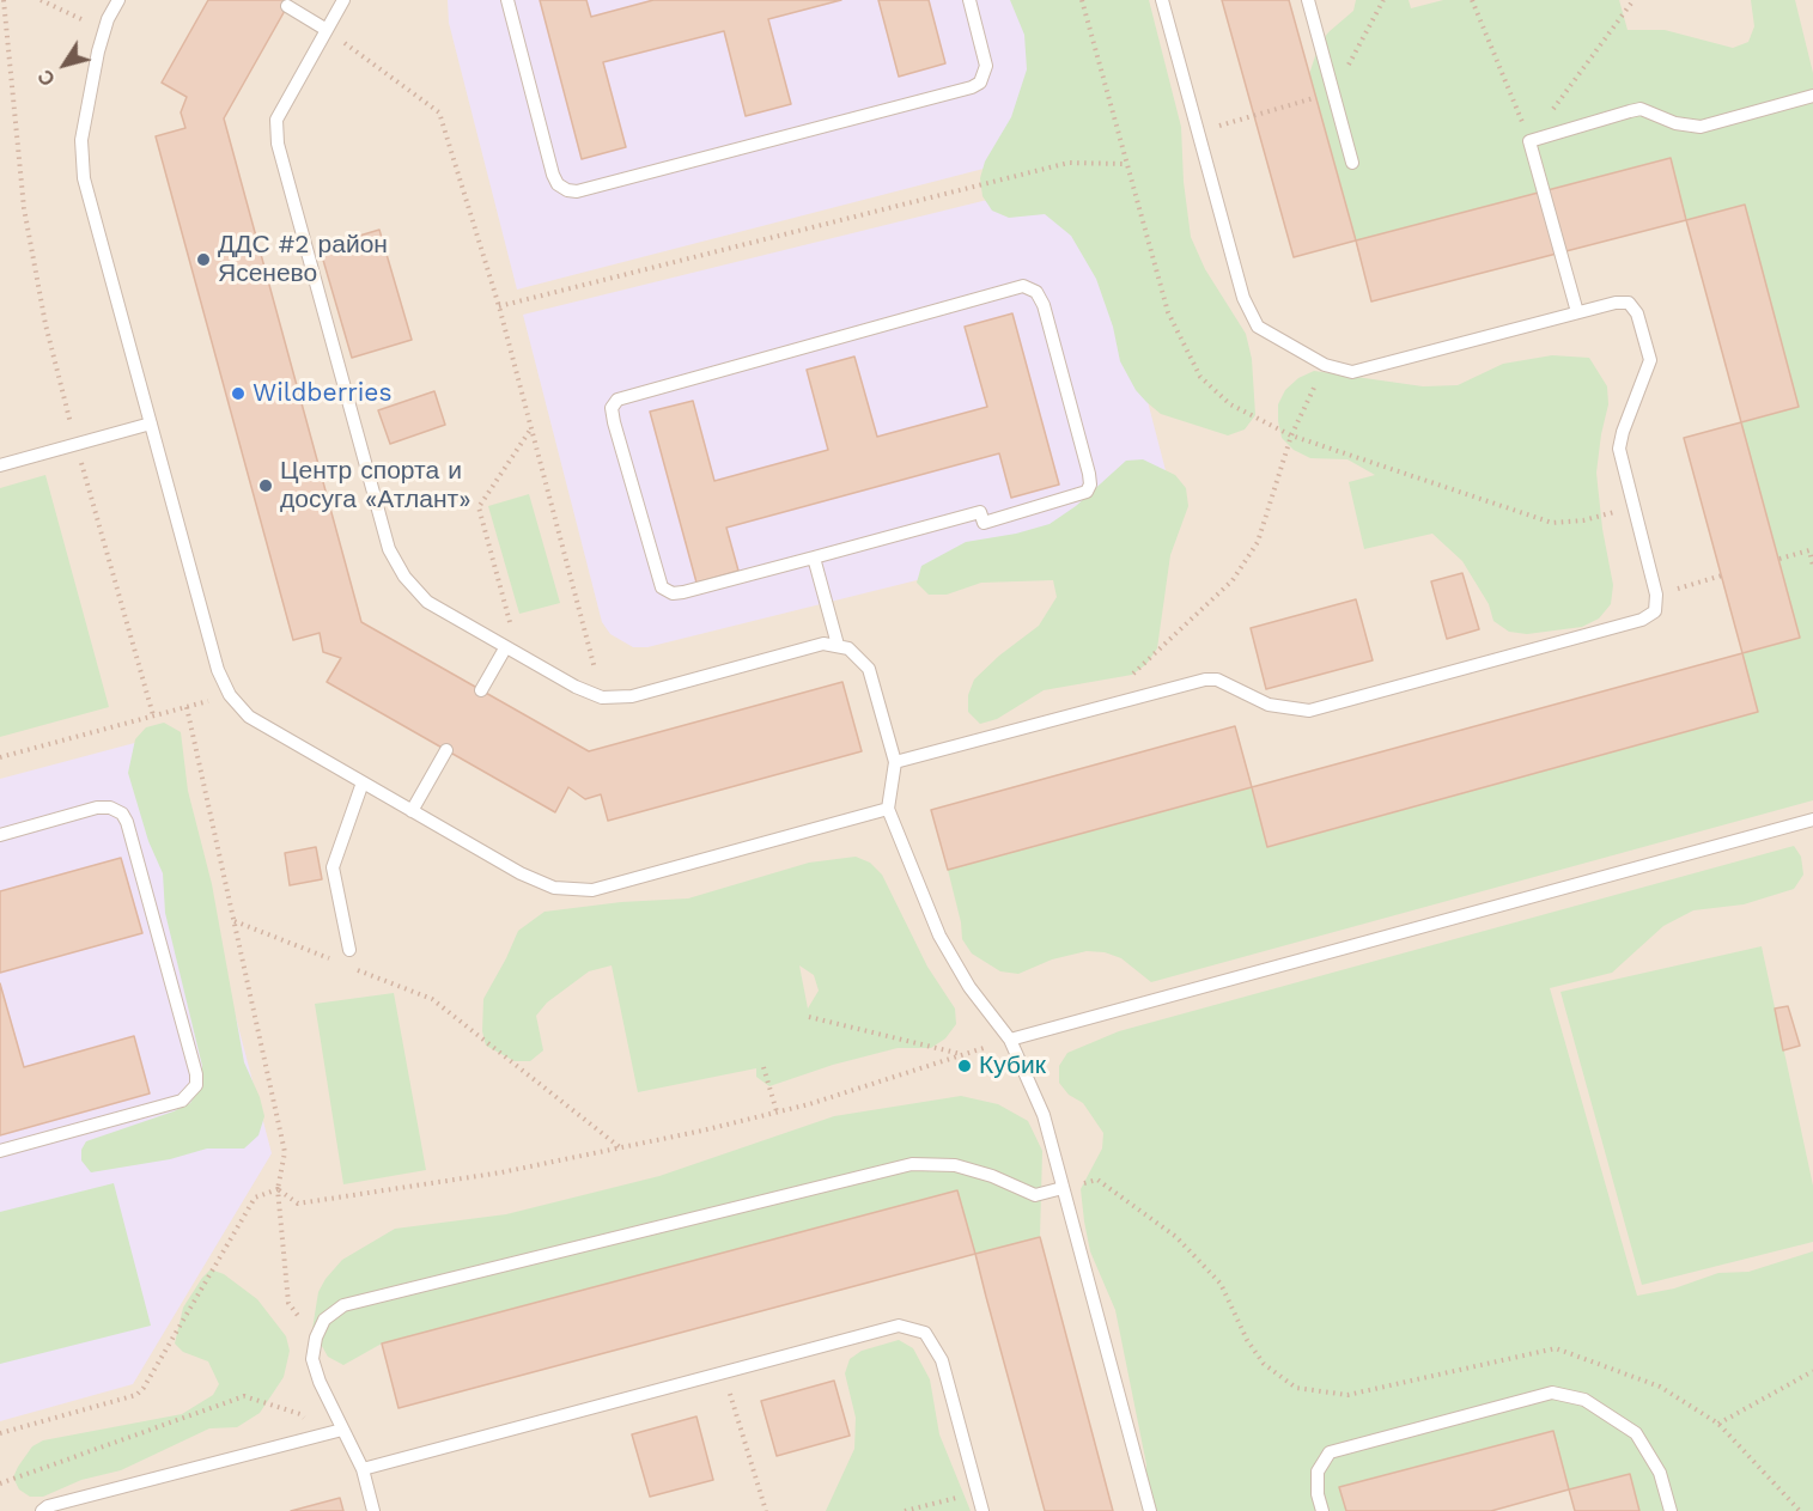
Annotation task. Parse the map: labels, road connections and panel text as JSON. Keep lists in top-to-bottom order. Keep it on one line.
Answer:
{"places":["ДДС #2 район Ясенево","Wildberries","Центр спорта и досуга «Атлант»","Кубик"],"north":"bottom left"}
